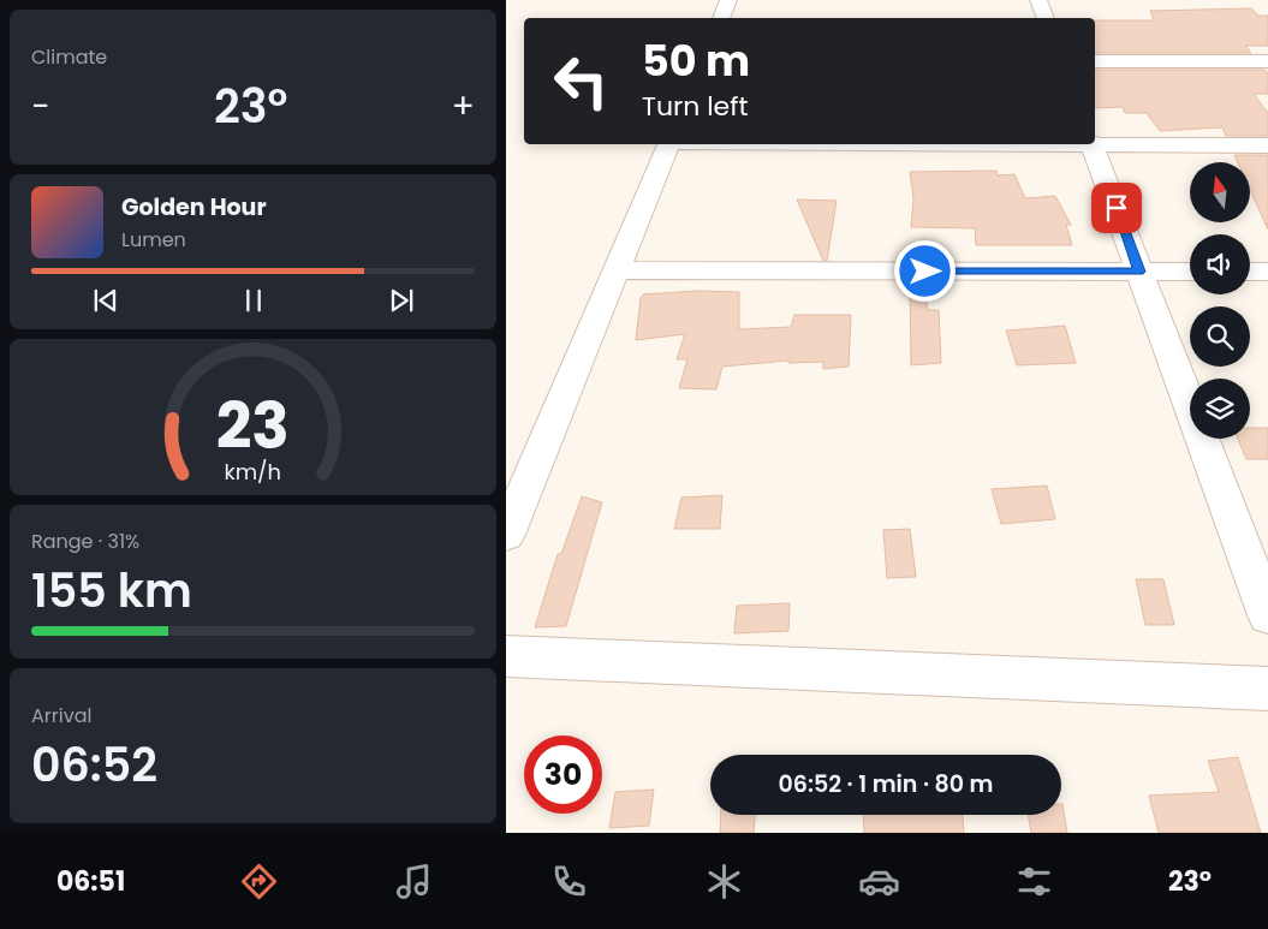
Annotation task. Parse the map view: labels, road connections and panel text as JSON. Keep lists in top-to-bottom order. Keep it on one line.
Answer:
{"north":"top","page":{"tile":["Climate",["Range · 31%","155 km"],["Arrival","06:52"]],"turn":["50 m","Turn left"],"heat":["−","23°","+"],"song":["Golden Hour","Lumen"],"limit":"30","trip":"06:52 · 1 min · 80 m","tabs":["06:51","23°"],"gauge":["23","km/h"]}}
